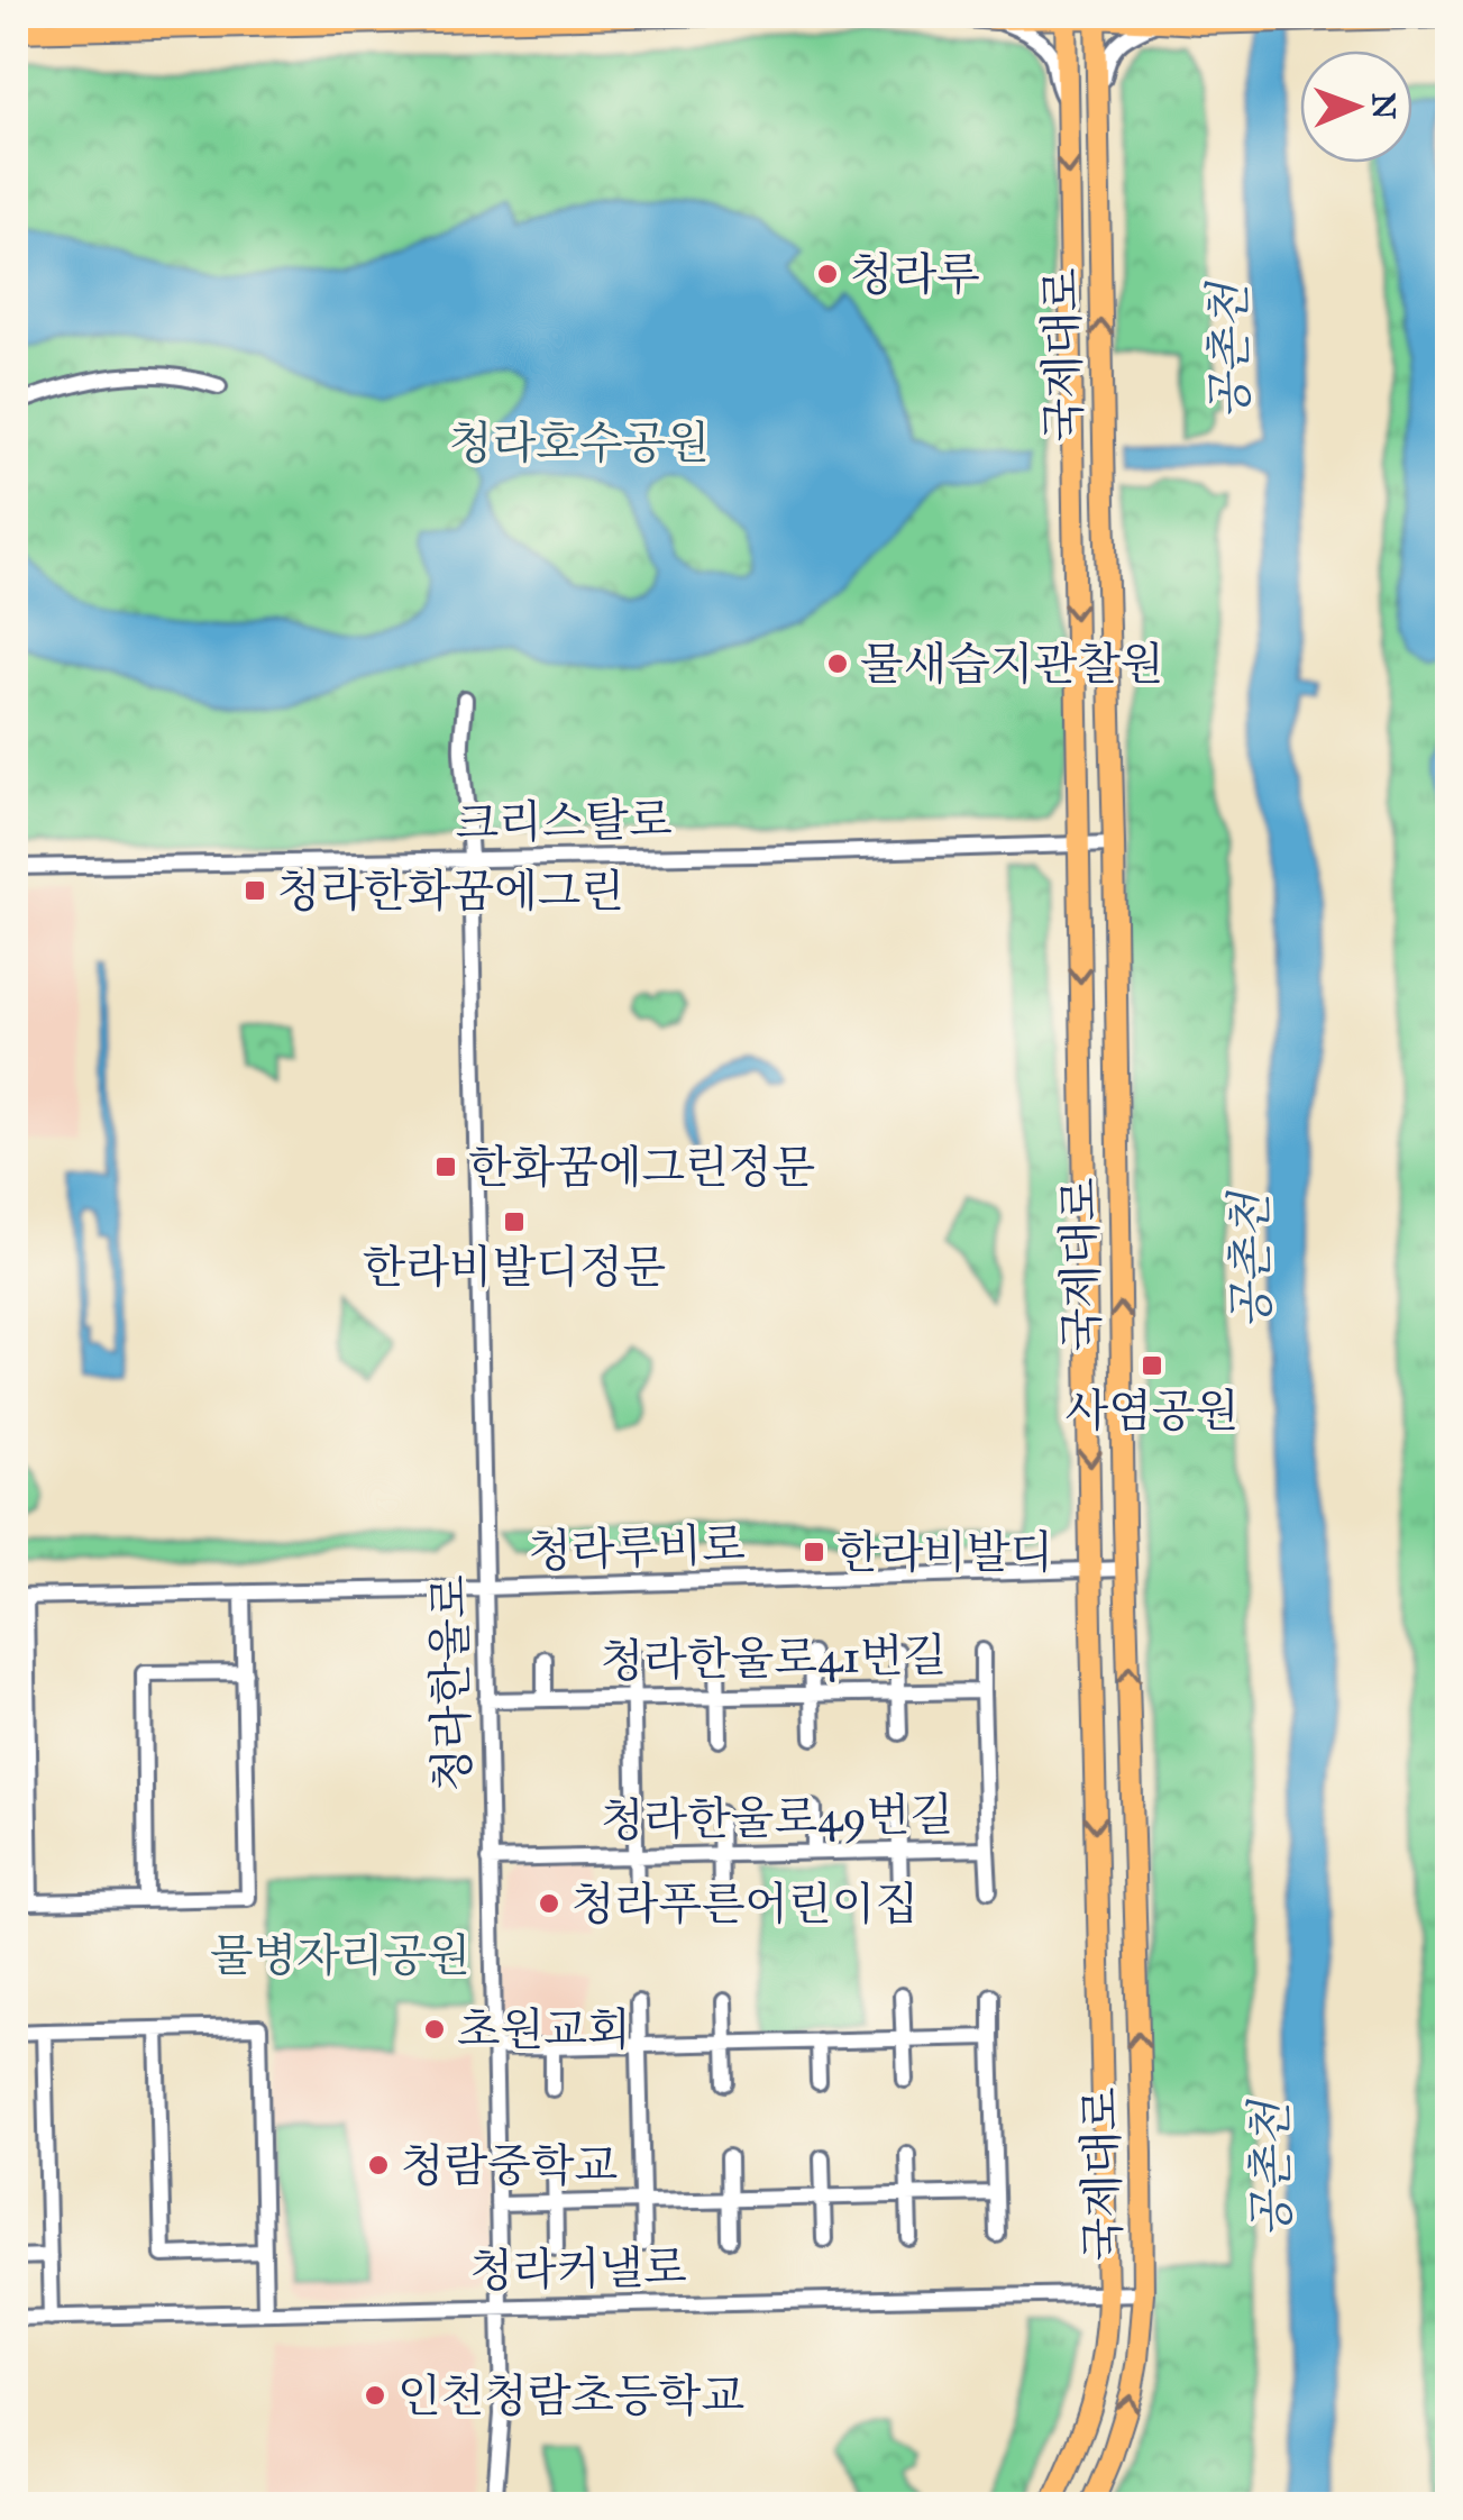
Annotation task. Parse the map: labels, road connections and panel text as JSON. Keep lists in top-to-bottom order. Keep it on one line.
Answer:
{"streets":{"main road":["국제대로"],"street":["크리스탈로","청라루비로","청라한울로41번길","청라한울로","청라한울로49번길","청라커낼로"]},"crossings":[["국제대로","크리스탈로"],["국제대로","청라루비로"],["국제대로","청라커낼로"],["크리스탈로","청라한울로"],["청라루비로","청라한울로"],["청라한울로41번길","청라한울로"],["청라한울로41번길","청라한울로49번길"],["청라한울로","청라한울로49번길"],["청라한울로","청라커낼로"]],"water":["공촌천"],"parks":["청라호수공원","물병자리공원"],"places":{"other":["청라루","물새습지관찰원","청라푸른어린이집","초원교회","청람중학교","인천청람초등학교"],"transit":["청라한화꿈에그린","한화꿈에그린정문","한라비발디정문","사염공원","한라비발디"]},"north":"right"}
